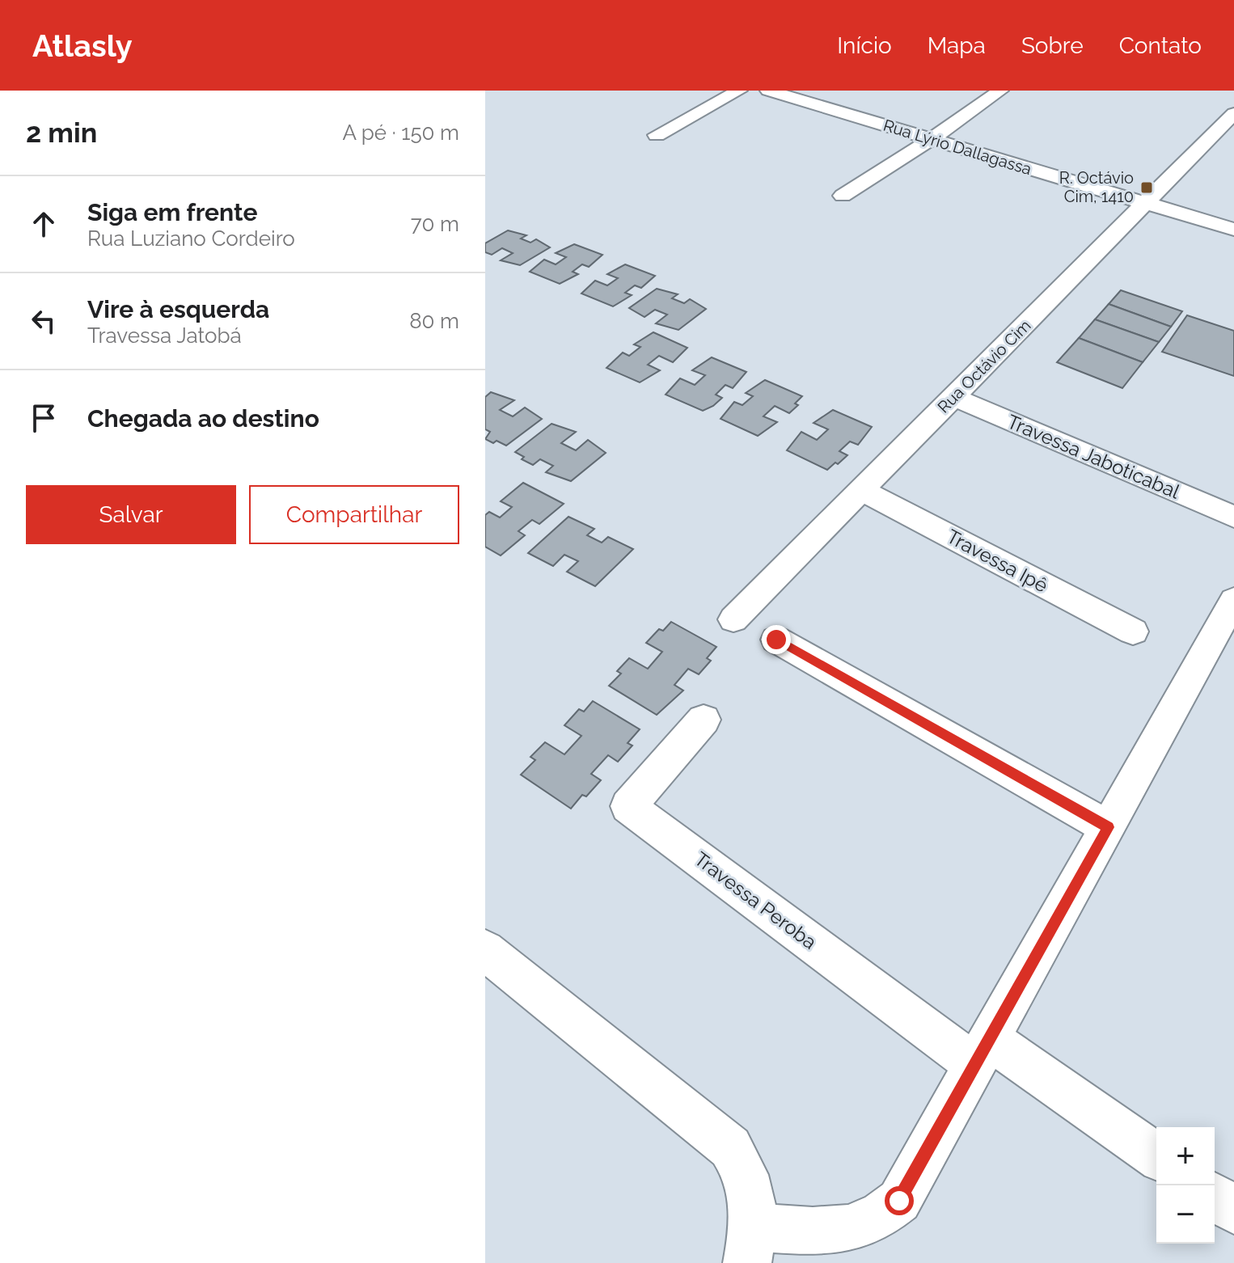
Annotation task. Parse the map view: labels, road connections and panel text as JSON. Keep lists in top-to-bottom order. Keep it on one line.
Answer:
{"streets":{"street":["Rua Lýrio Dallagassa","Rua Octávio Cim","Travessa Jaboticabal","Travessa Ipê","Travessa Peroba"]},"crossings":[["Rua Lýrio Dallagassa","Rua Octávio Cim"],["Rua Octávio Cim","Travessa Jaboticabal"],["Rua Octávio Cim","Travessa Ipê"]],"places":{"transit":["R. Octávio Cim, 1410"]},"page":{"header":"Atlasly","nav":["Início","Mapa","Sobre","Contato"],"heading":["2 min","A pé · 150 m"],"list":[["Siga em frente","Rua Luziano Cordeiro","70 m"],["Vire à esquerda","Travessa Jatobá","80 m"],"Chegada ao destino"],"buttons":["Salvar","Compartilhar"],"map_buttons":["+","−"]}}
